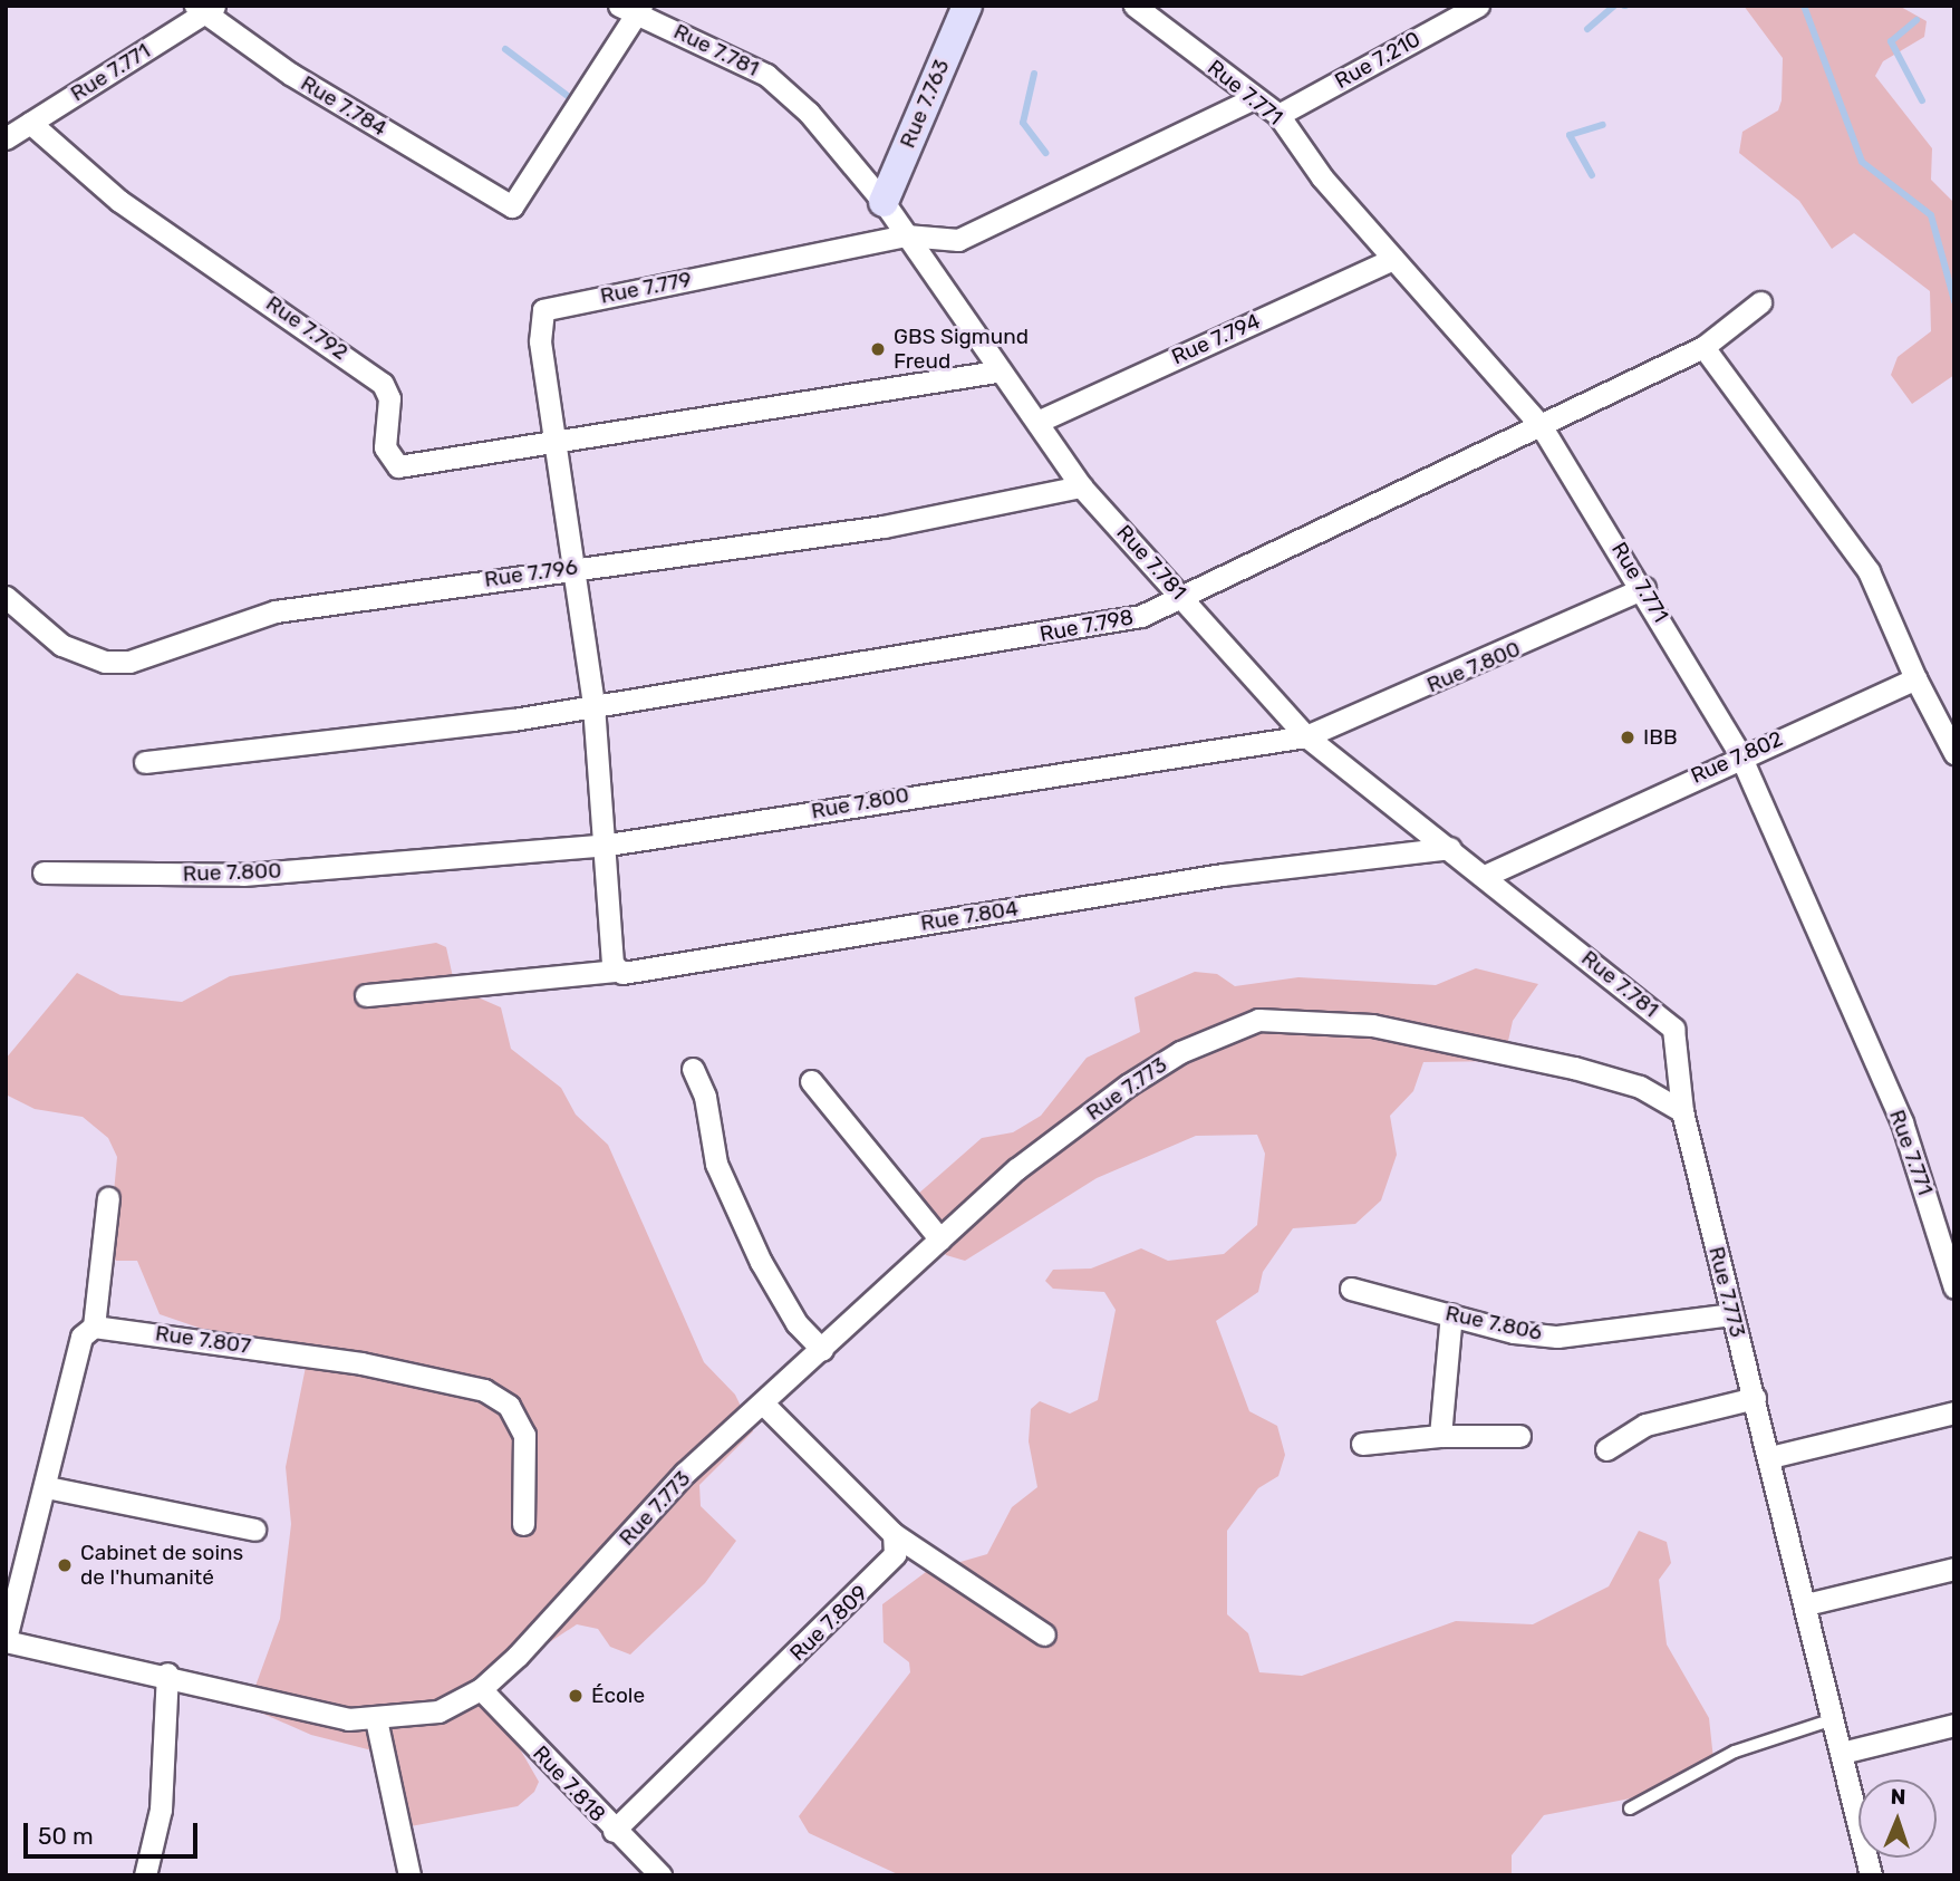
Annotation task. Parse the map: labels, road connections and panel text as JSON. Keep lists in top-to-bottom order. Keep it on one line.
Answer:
{"streets":{"street":["Rue 7.781","Rue 7.210","Rue 7.771","Rue 7.763","Rue 7.784","Rue 7.779","Rue 7.792","Rue 7.794","Rue 7.796","Rue 7.798","Rue 7.800","Rue 7.802","Rue 7.804","Rue 7.773","Rue 7.806","Rue 7.807","Rue 7.809","Rue 7.818"]},"crossings":[["Rue 7.781","Rue 7.763"],["Rue 7.781","Rue 7.784"],["Rue 7.781","Rue 7.779"],["Rue 7.781","Rue 7.794"],["Rue 7.781","Rue 7.796"],["Rue 7.781","Rue 7.798"],["Rue 7.781","Rue 7.800"],["Rue 7.781","Rue 7.802"],["Rue 7.781","Rue 7.804"],["Rue 7.781","Rue 7.773"],["Rue 7.210","Rue 7.771"],["Rue 7.771","Rue 7.784"],["Rue 7.771","Rue 7.779"],["Rue 7.771","Rue 7.792"],["Rue 7.771","Rue 7.794"],["Rue 7.771","Rue 7.798"],["Rue 7.771","Rue 7.800"],["Rue 7.771","Rue 7.802"],["Rue 7.779","Rue 7.792"],["Rue 7.779","Rue 7.796"],["Rue 7.779","Rue 7.798"],["Rue 7.779","Rue 7.800"],["Rue 7.773","Rue 7.806"],["Rue 7.773","Rue 7.818"],["Rue 7.809","Rue 7.818"]],"places":["GBS Sigmund Freud","IBB","Cabinet de soins de l'humanité","École"],"scale_bar":"50 m","north":"top"}
